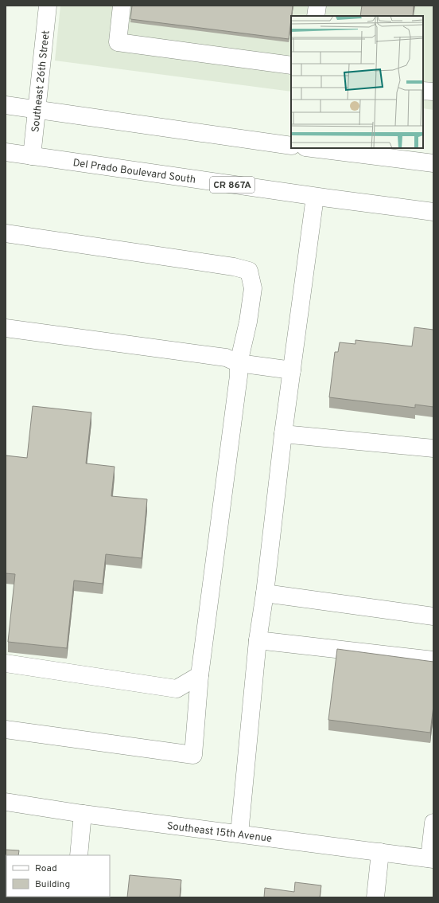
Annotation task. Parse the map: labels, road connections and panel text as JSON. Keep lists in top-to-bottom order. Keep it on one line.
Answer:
{"streets":{"main road":["Southeast 26th Street","Del Prado Boulevard South","CR 867A","Southeast 15th Avenue"]},"crossings":[["Southeast 26th Street","Del Prado Boulevard South"]],"legend":["Road","Building"]}
